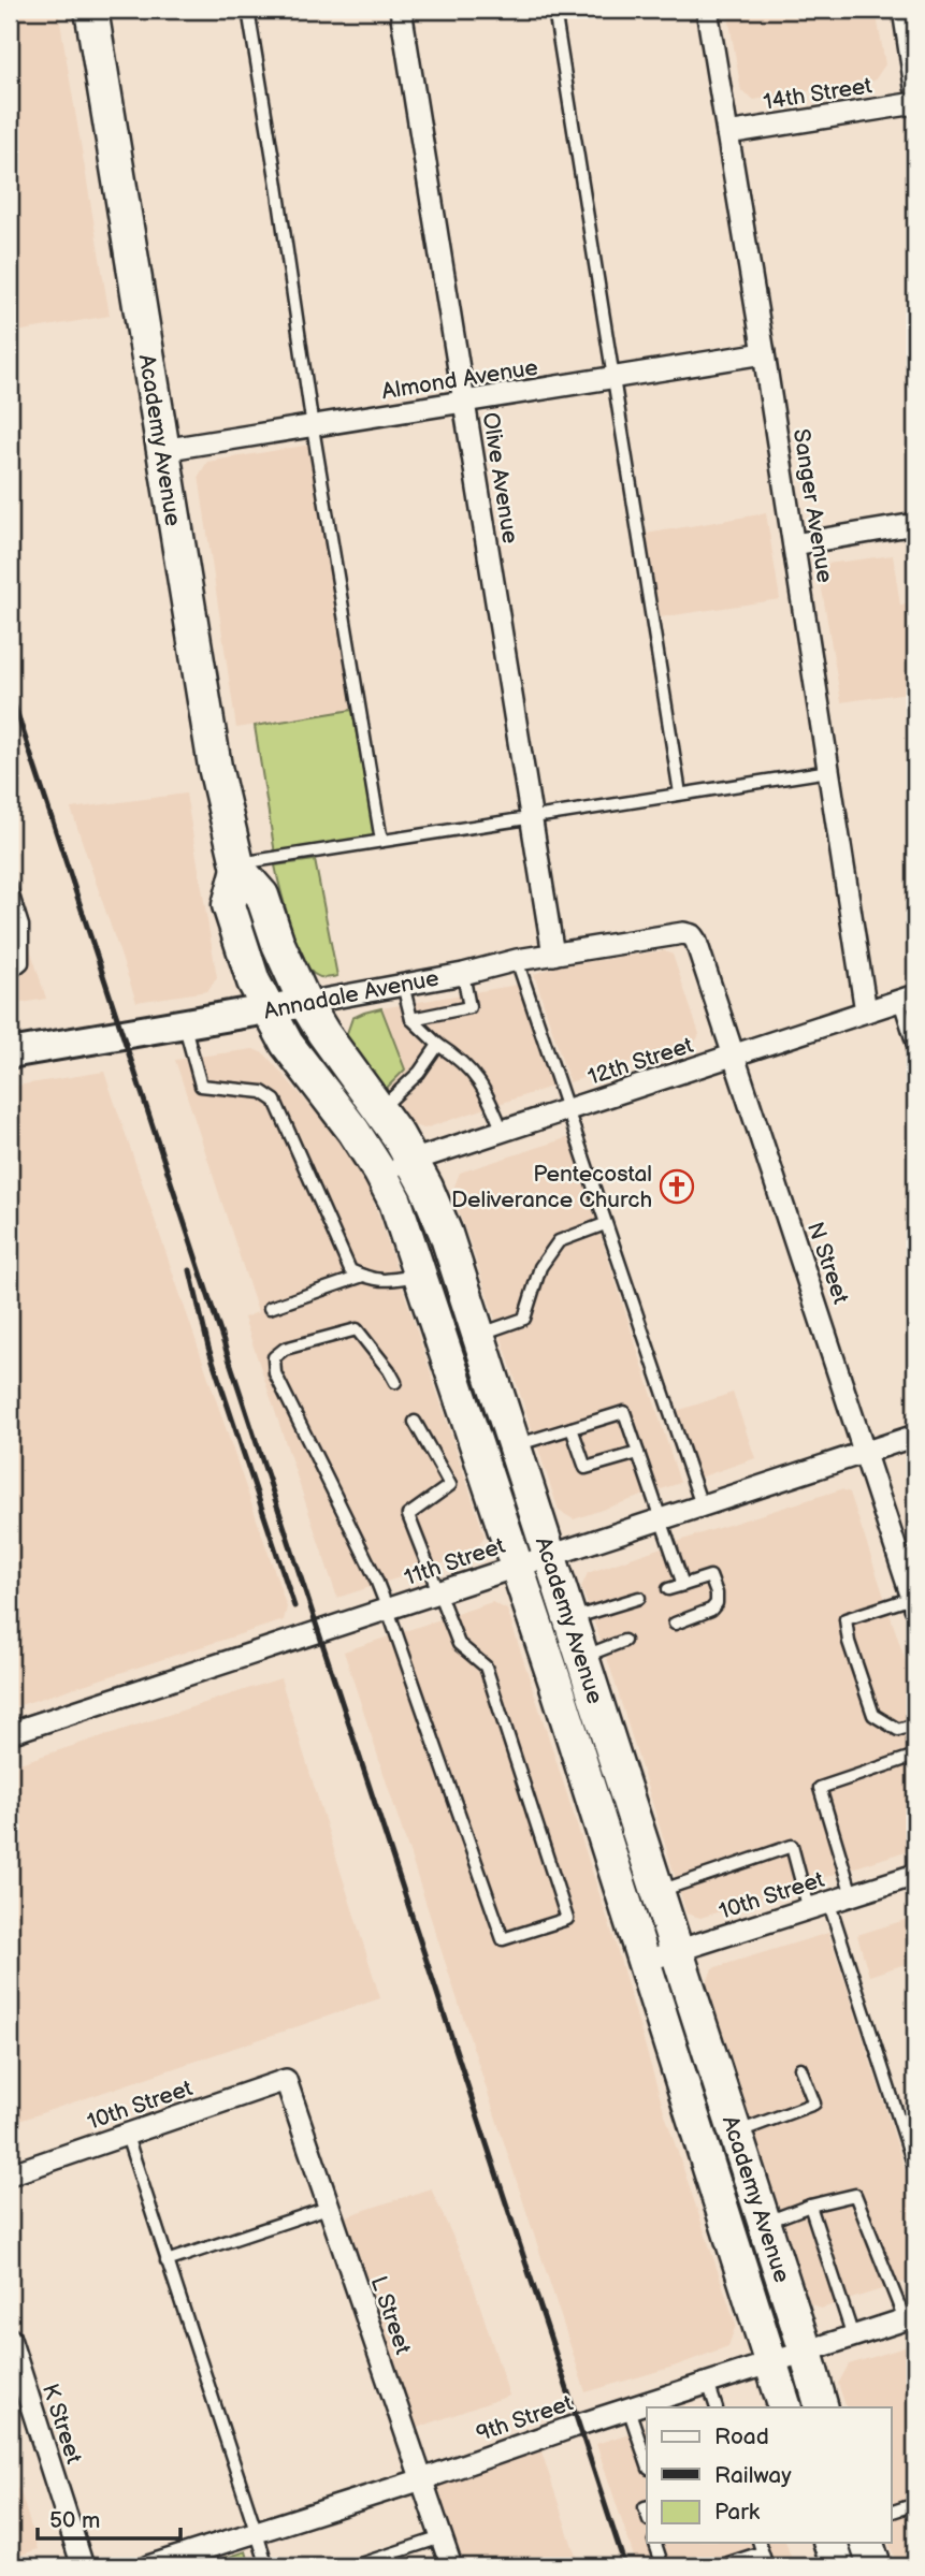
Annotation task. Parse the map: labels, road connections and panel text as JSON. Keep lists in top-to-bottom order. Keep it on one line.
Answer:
{"streets":{"main road":["Academy Avenue"],"street":["14th Street","Almond Avenue","Olive Avenue","Sanger Avenue","Annadale Avenue","12th Street","N Street","11th Street","10th Street","L Street","9th Street","K Street"]},"crossings":[["14th Street","Sanger Avenue"],["Almond Avenue","Academy Avenue"],["Almond Avenue","Olive Avenue"],["Almond Avenue","Sanger Avenue"],["Academy Avenue","Annadale Avenue"],["Academy Avenue","12th Street"],["Academy Avenue","11th Street"],["Academy Avenue","10th Street"],["Academy Avenue","9th Street"],["Olive Avenue","Annadale Avenue"],["Sanger Avenue","12th Street"],["Annadale Avenue","N Street"],["12th Street","N Street"],["N Street","11th Street"],["10th Street","L Street"],["L Street","9th Street"]],"places":{"church":["Pentecostal Deliverance Church"]},"legend":["Road","Railway","Park"],"scale_bar":"50 m"}
